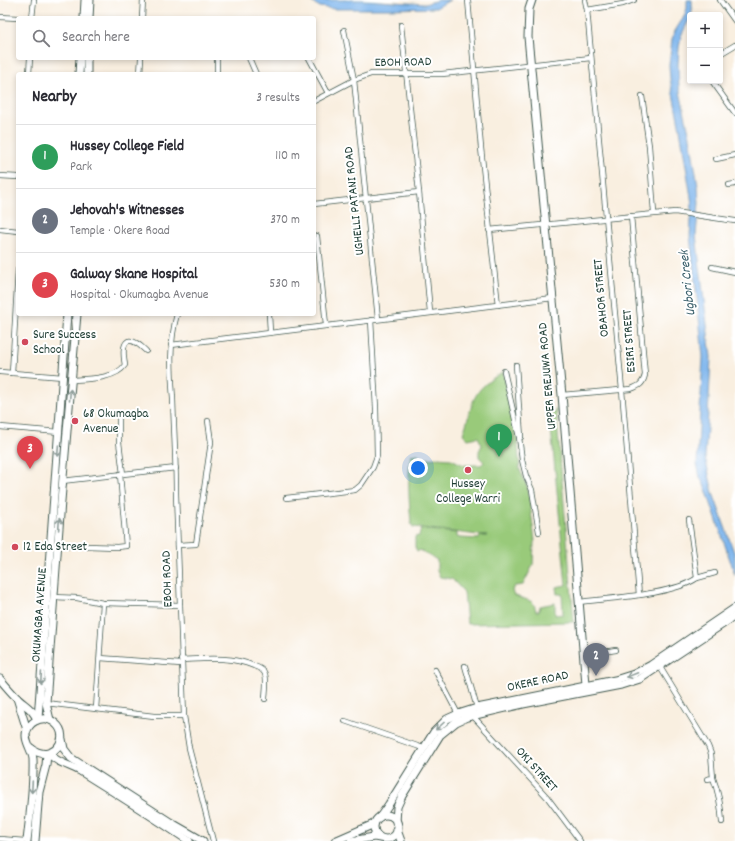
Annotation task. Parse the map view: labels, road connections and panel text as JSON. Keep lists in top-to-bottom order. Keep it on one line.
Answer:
{"streets":{"main road":["UPPER EREJUWA ROAD","OKUMAGBA AVENUE","OKERE ROAD"],"street":["EBOH ROAD","UGHELLI PATANI ROAD","OBAHOR STREET","ESIRI STREET","OKI STREET"]},"crossings":[["EBOH ROAD","UGHELLI PATANI ROAD"],["EBOH ROAD","OBAHOR STREET"],["EBOH ROAD","UPPER EREJUWA ROAD"],["OBAHOR STREET","ESIRI STREET"],["ESIRI STREET","UPPER EREJUWA ROAD"],["UPPER EREJUWA ROAD","OKERE ROAD"],["OKERE ROAD","OKI STREET"]],"water":["Ugbori Creek"],"places":["Sure Success School","68 Okumagba Avenue","Hussey College Warri","12 Eda Street"],"page":{"map_buttons":["+","−"],"search":"Search here","heading":["Nearby","3 results"],"list":[{"mark":"1","name":"Hussey College Field","note":"Park","value":"110 m"},{"mark":"2","name":"Jehovah's Witnesses","note":"Temple · Okere Road","value":"370 m"},{"mark":"3","name":"Galway Skane Hospital","note":"Hospital · Okumagba Avenue","value":"530 m"}],"pins":["1","3","2"]}}
